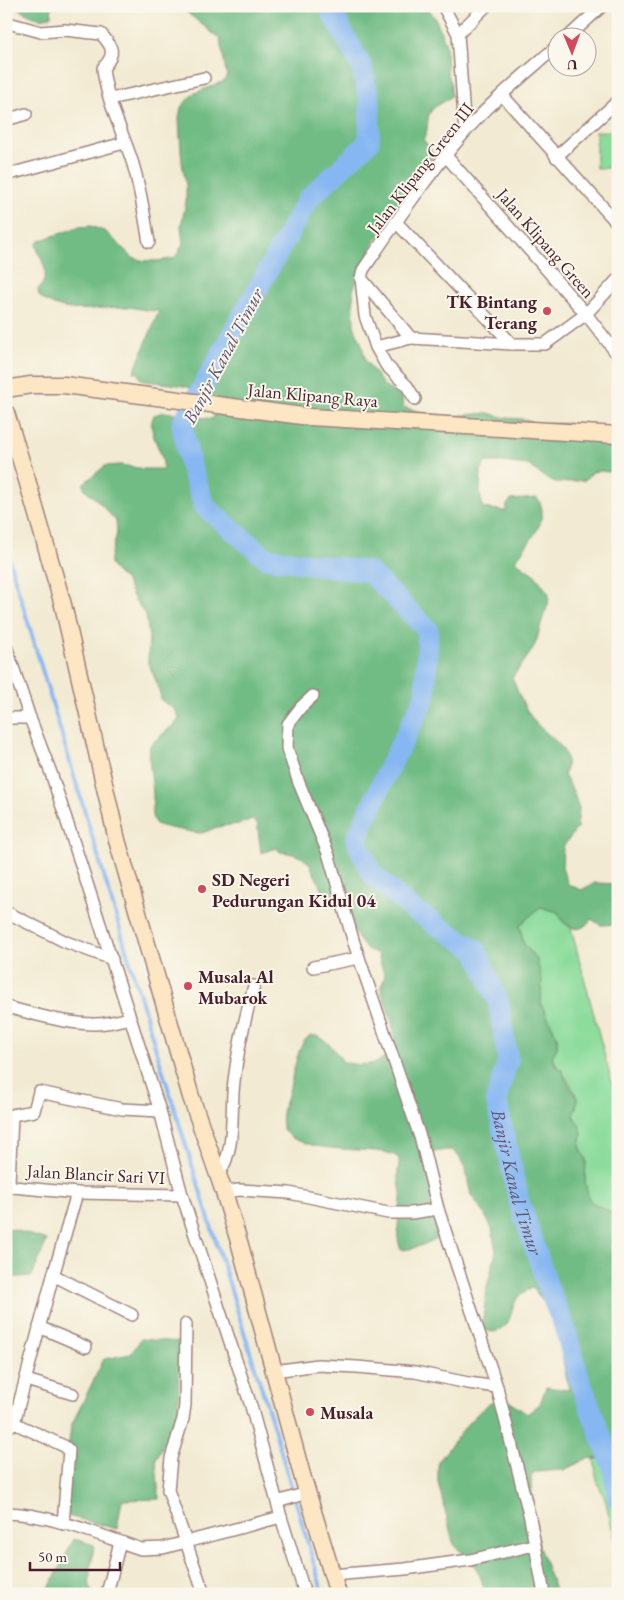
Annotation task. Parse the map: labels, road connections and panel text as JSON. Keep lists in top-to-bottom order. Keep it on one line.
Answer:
{"streets":{"street":["Jalan Klipang Green III","Jalan Klipang Green","Jalan Klipang Raya","Jalan Blancir Sari VI"]},"crossings":[["Jalan Klipang Green III","Jalan Klipang Green"]],"water":["Banjir Kanal Timur"],"places":["TK Bintang Terang","SD Negeri Pedurungan Kidul 04","Musala Al Mubarok","Musala"],"scale_bar":"50 m","north":"bottom"}
